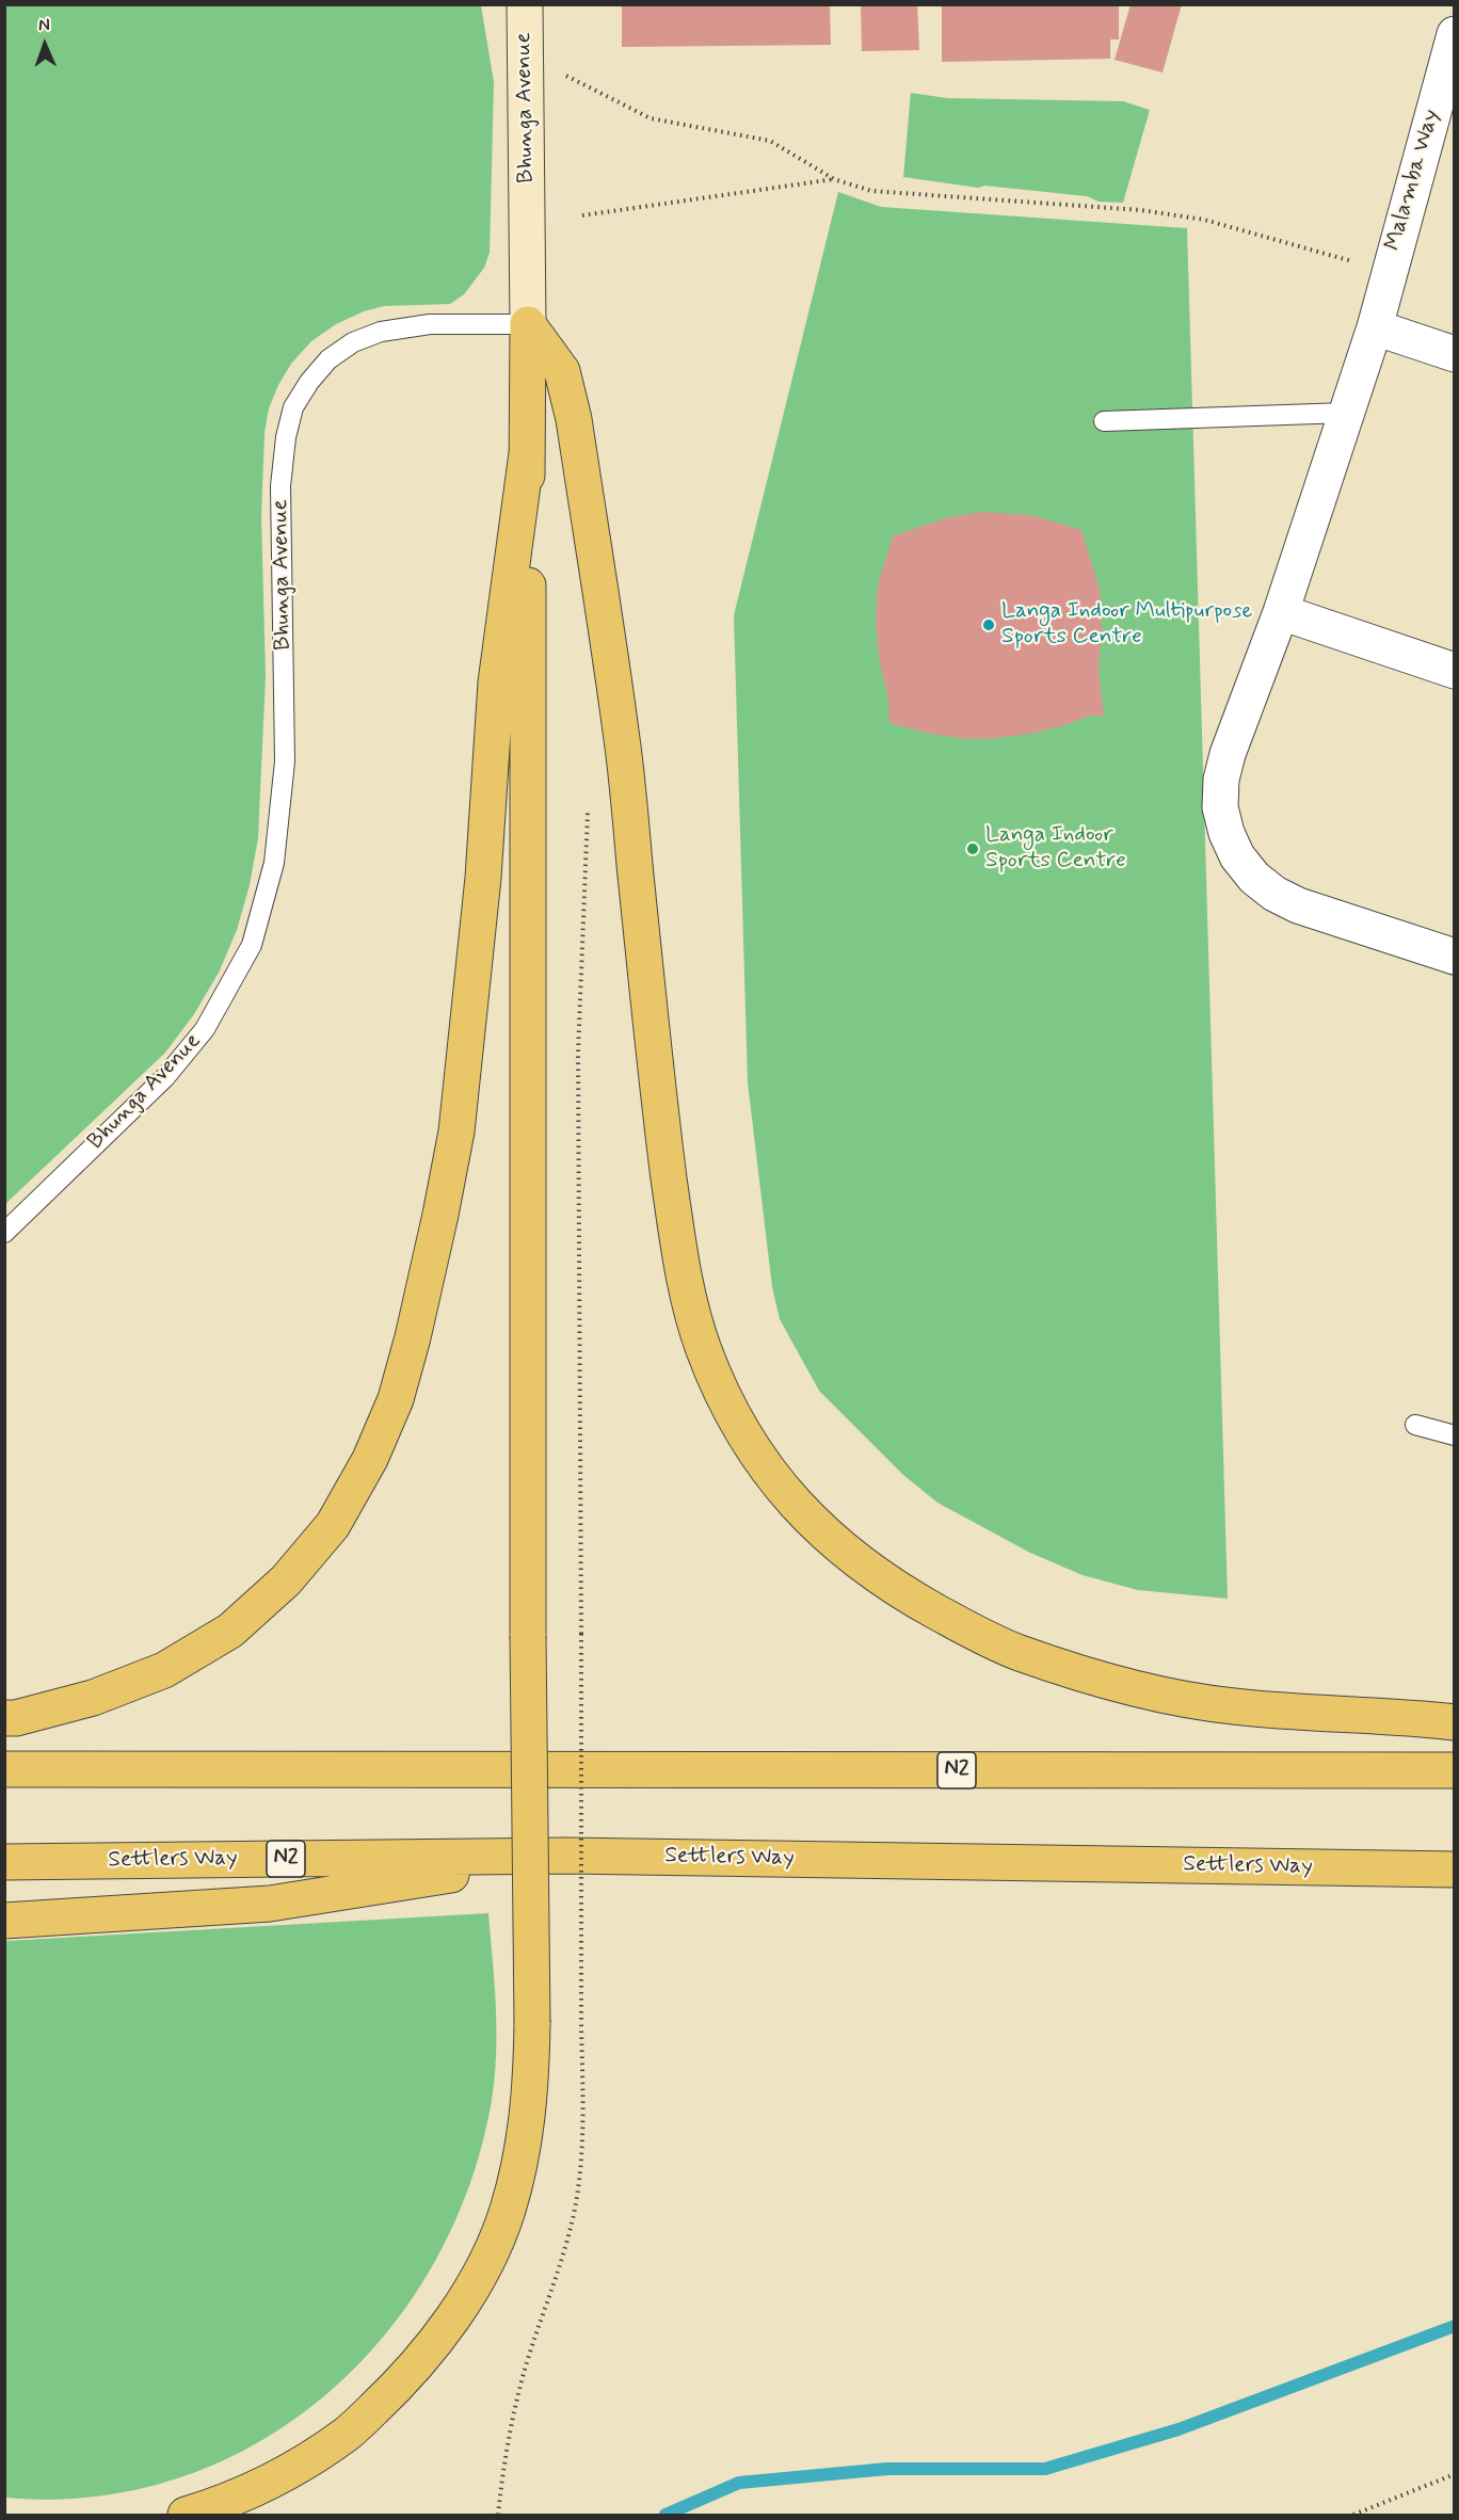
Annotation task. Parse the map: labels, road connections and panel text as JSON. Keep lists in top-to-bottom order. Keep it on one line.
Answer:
{"streets":{"highway":["N2","Settlers Way"],"street":["Bhunga Avenue","Malamba Way"]},"places":["Langa Indoor Multipurpose Sports Centre","Langa Indoor Sports Centre"],"north":"top"}
